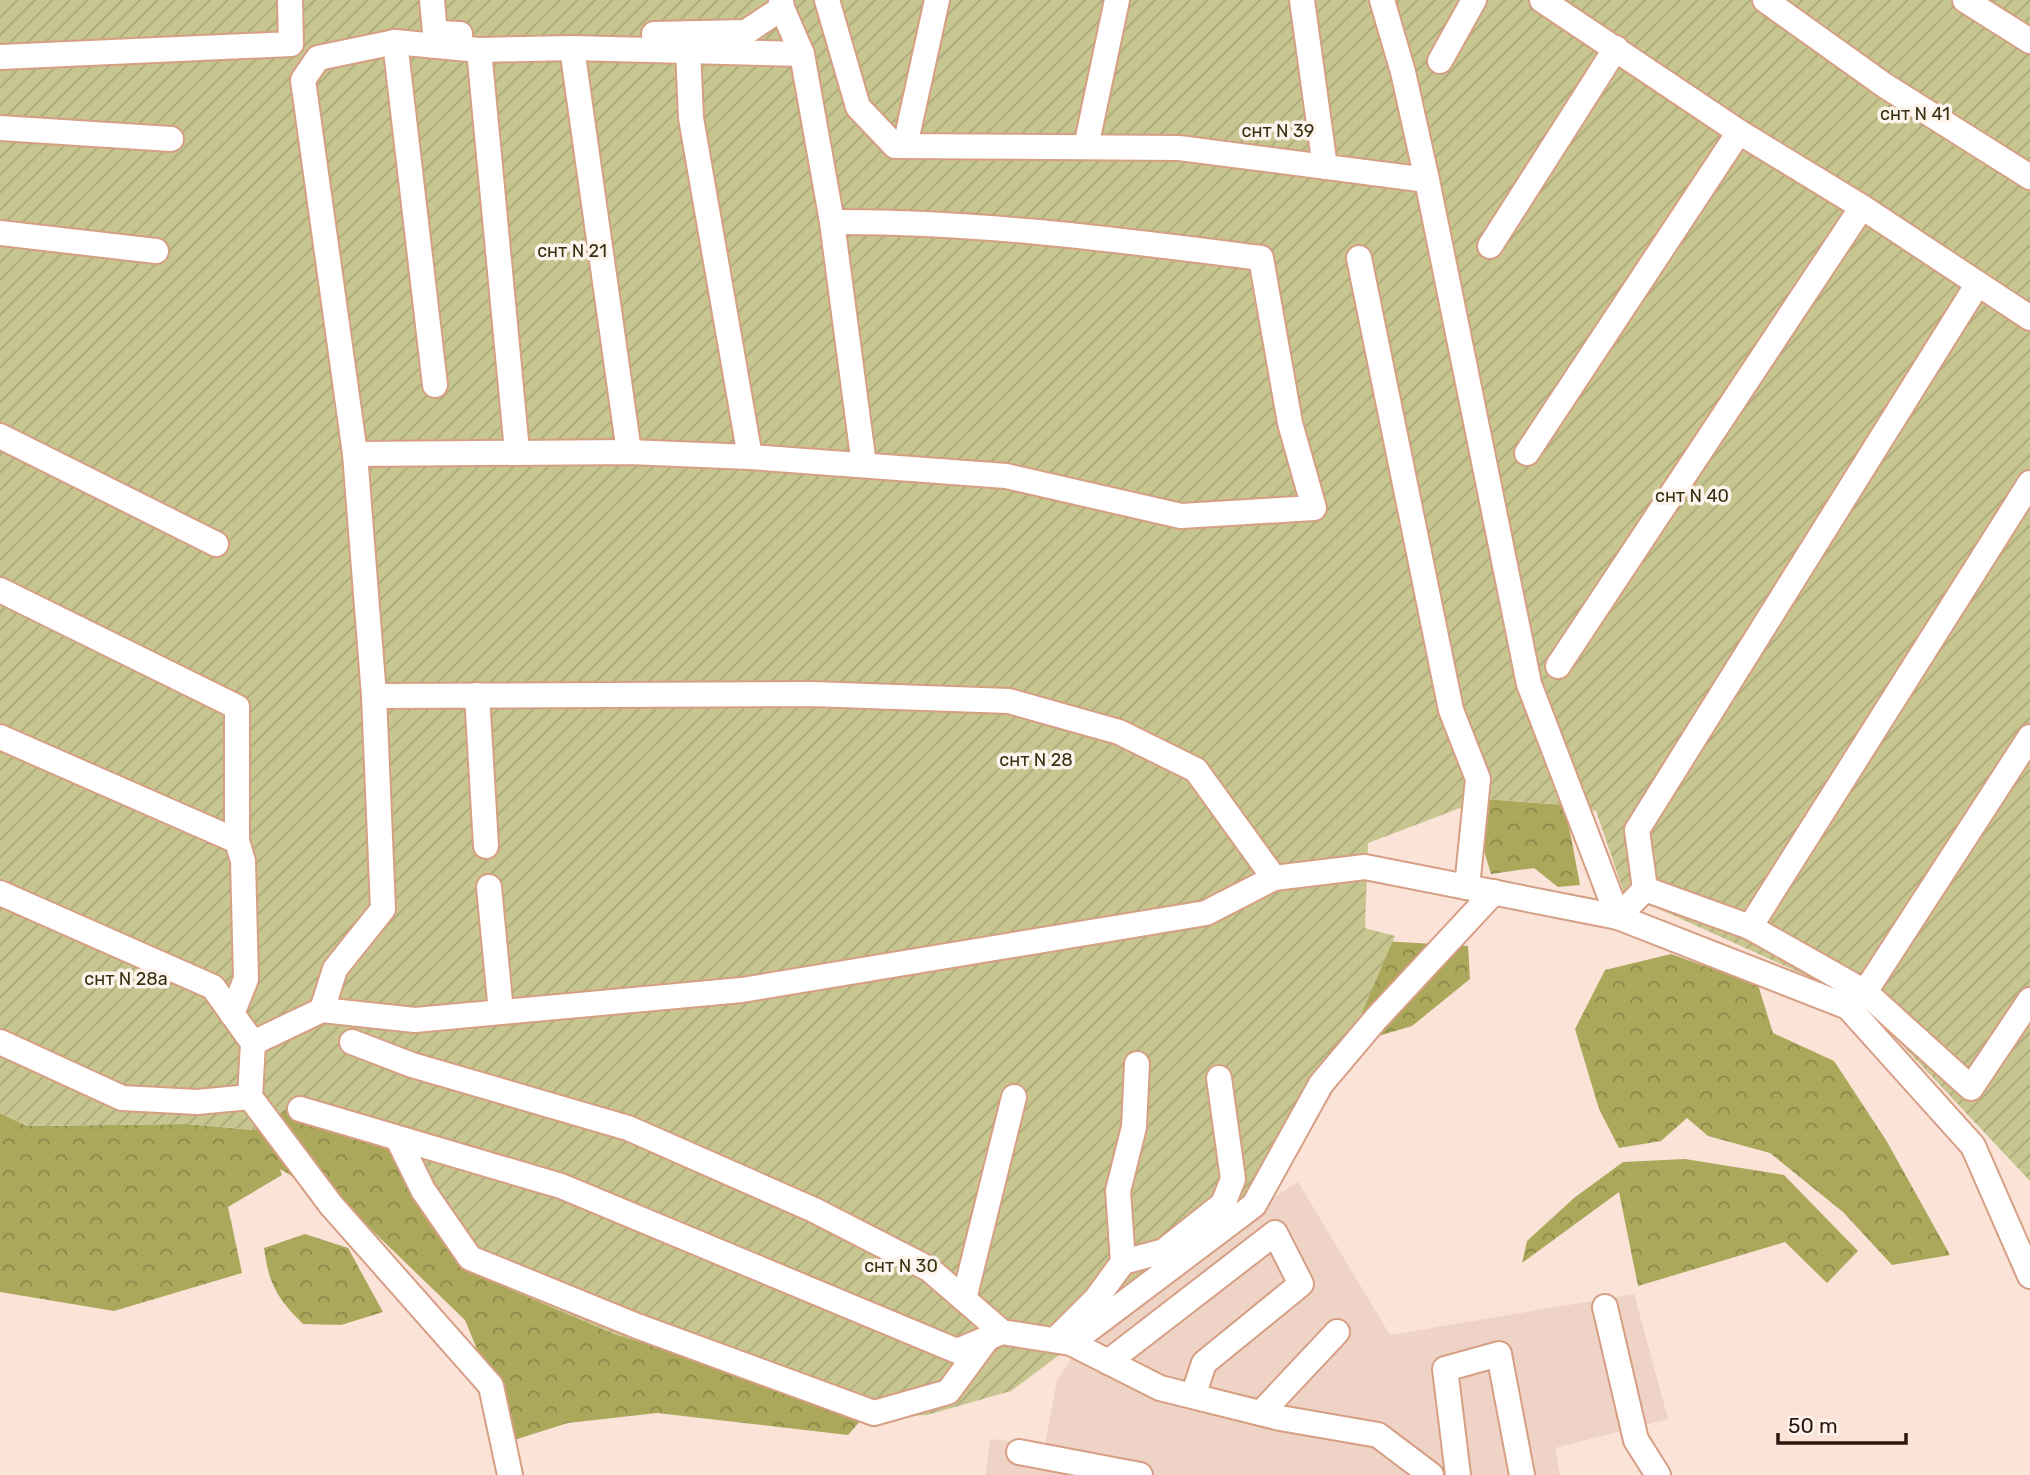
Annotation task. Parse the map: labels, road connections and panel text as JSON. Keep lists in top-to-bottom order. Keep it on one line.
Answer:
{"parks":["снт N 41","снт N 39","снт N 21","снт N 40","снт N 28","снт N 28а","снт N 30"],"scale_bar":"50 m"}
